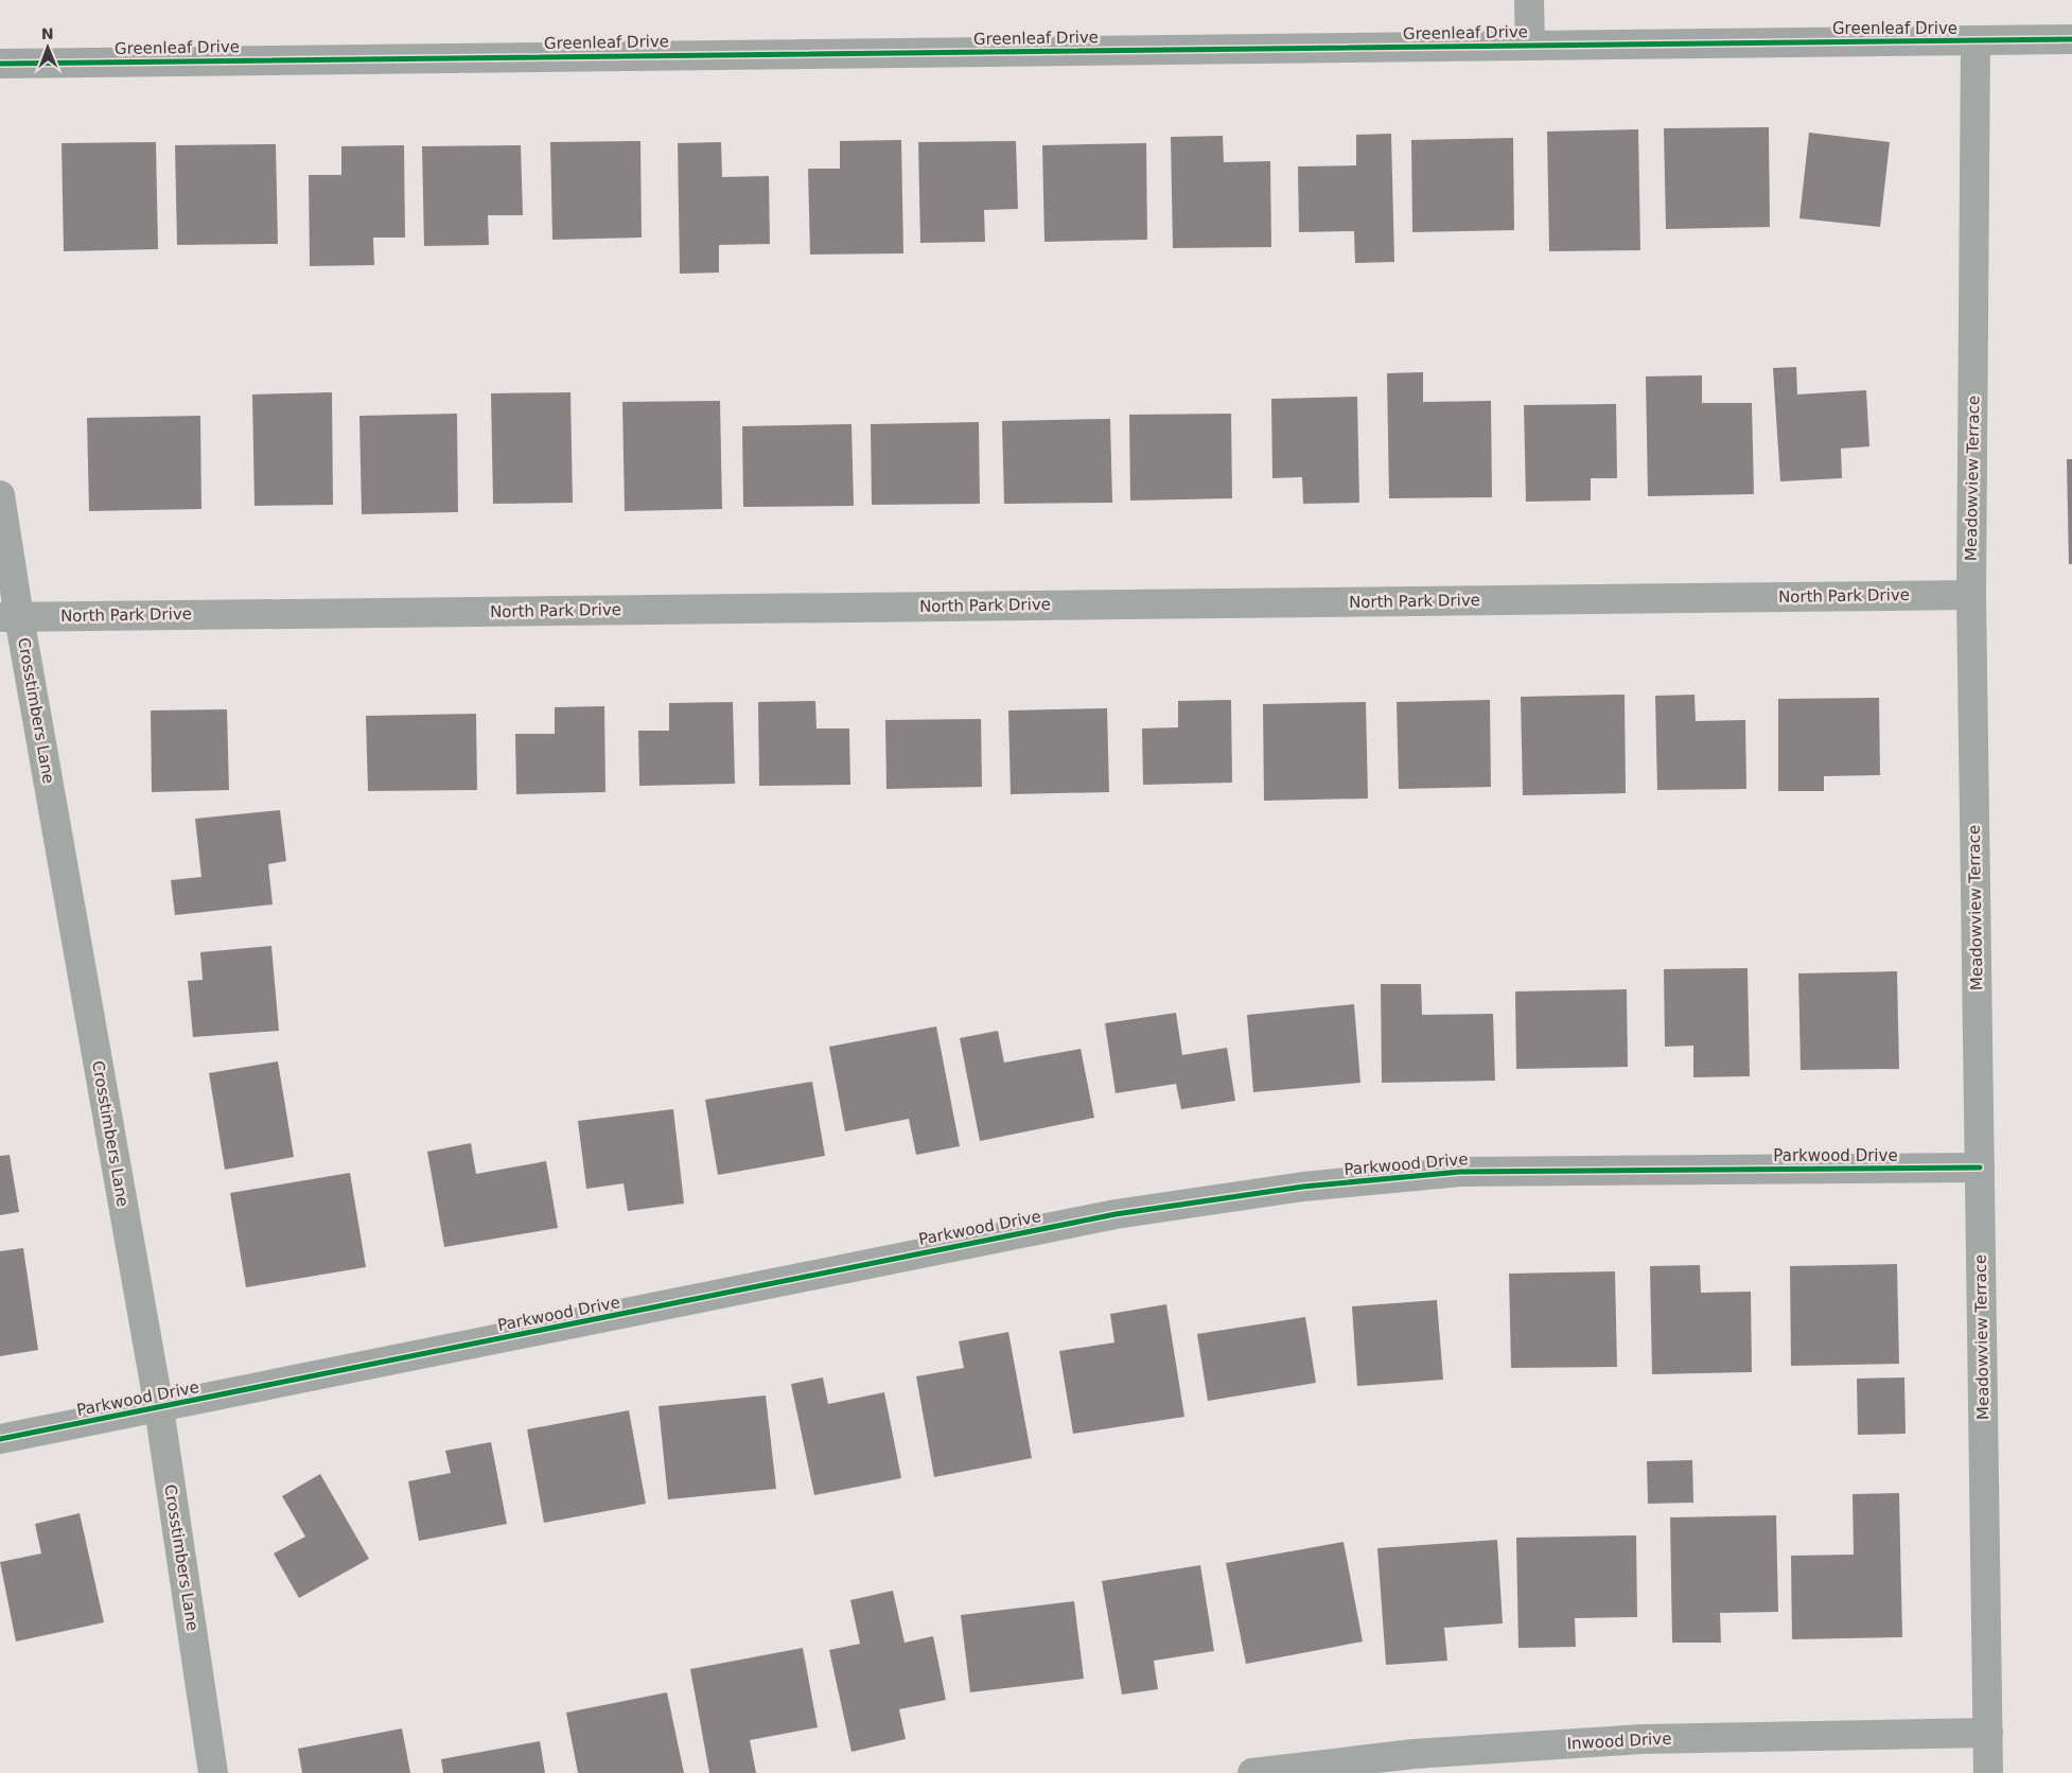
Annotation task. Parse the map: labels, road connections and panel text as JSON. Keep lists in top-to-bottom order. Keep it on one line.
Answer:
{"streets":{"street":["Greenleaf Drive","Meadowview Terrace","North Park Drive","Crosstimbers Lane","Parkwood Drive","Inwood Drive"]},"crossings":[["Greenleaf Drive","Meadowview Terrace"],["Meadowview Terrace","North Park Drive"],["Meadowview Terrace","Parkwood Drive"],["Meadowview Terrace","Inwood Drive"],["North Park Drive","Crosstimbers Lane"],["Crosstimbers Lane","Parkwood Drive"]],"north":"top"}
